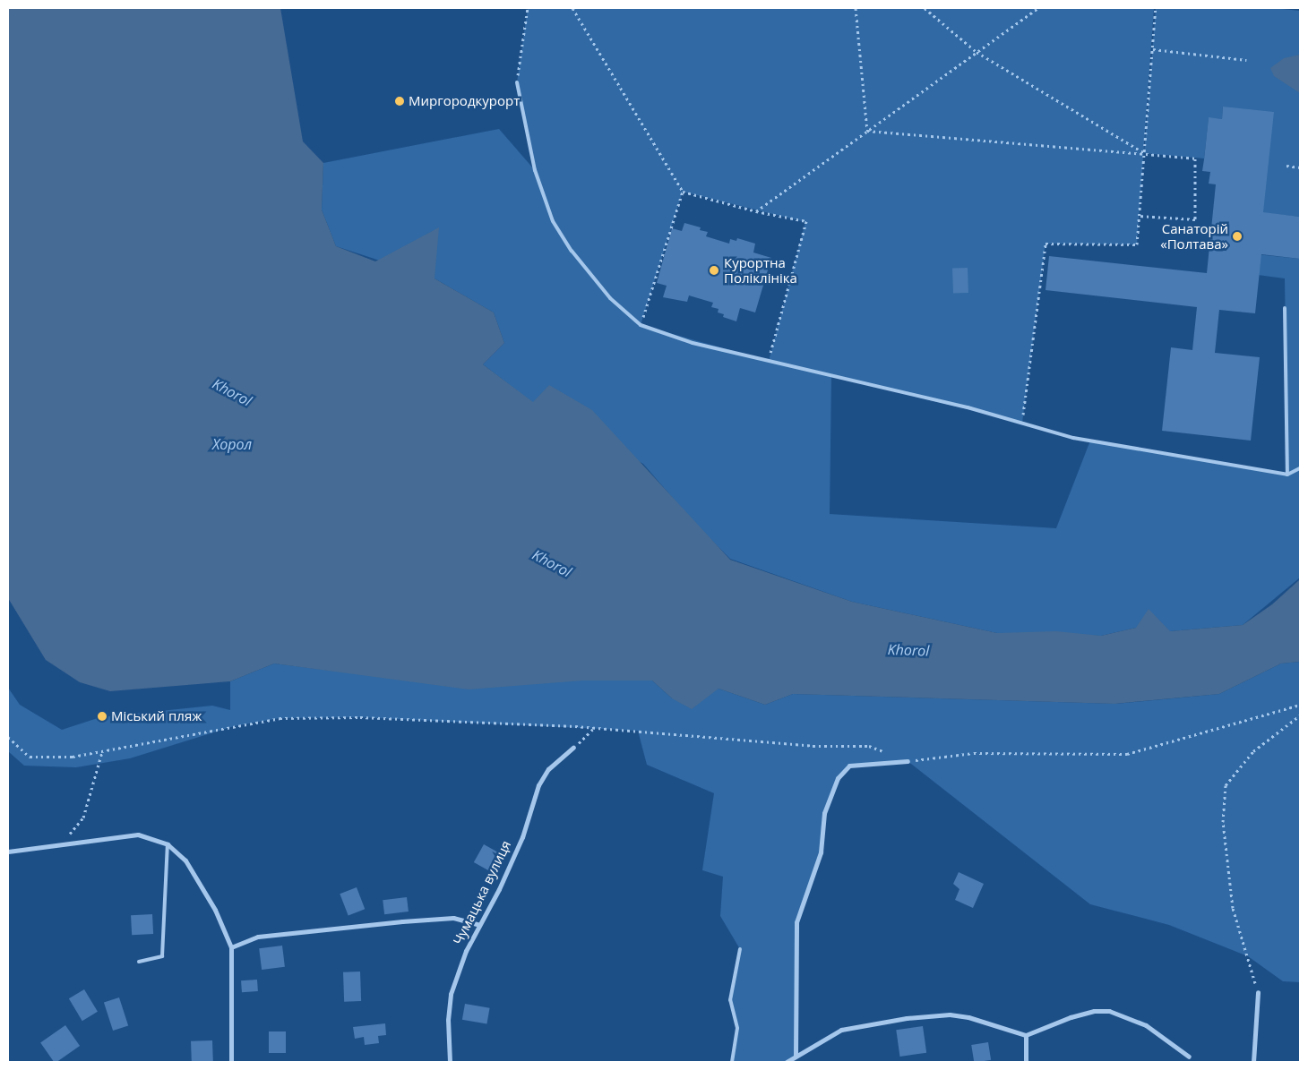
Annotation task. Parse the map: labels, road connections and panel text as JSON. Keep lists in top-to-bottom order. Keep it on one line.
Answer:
{"streets":{"street":["Чумацька вулиця"]},"water":["Khorol","Хорол"],"places":["Миргородкурорт","Санаторій «Полтава»","Курортна Поліклініка","Міський пляж"]}
